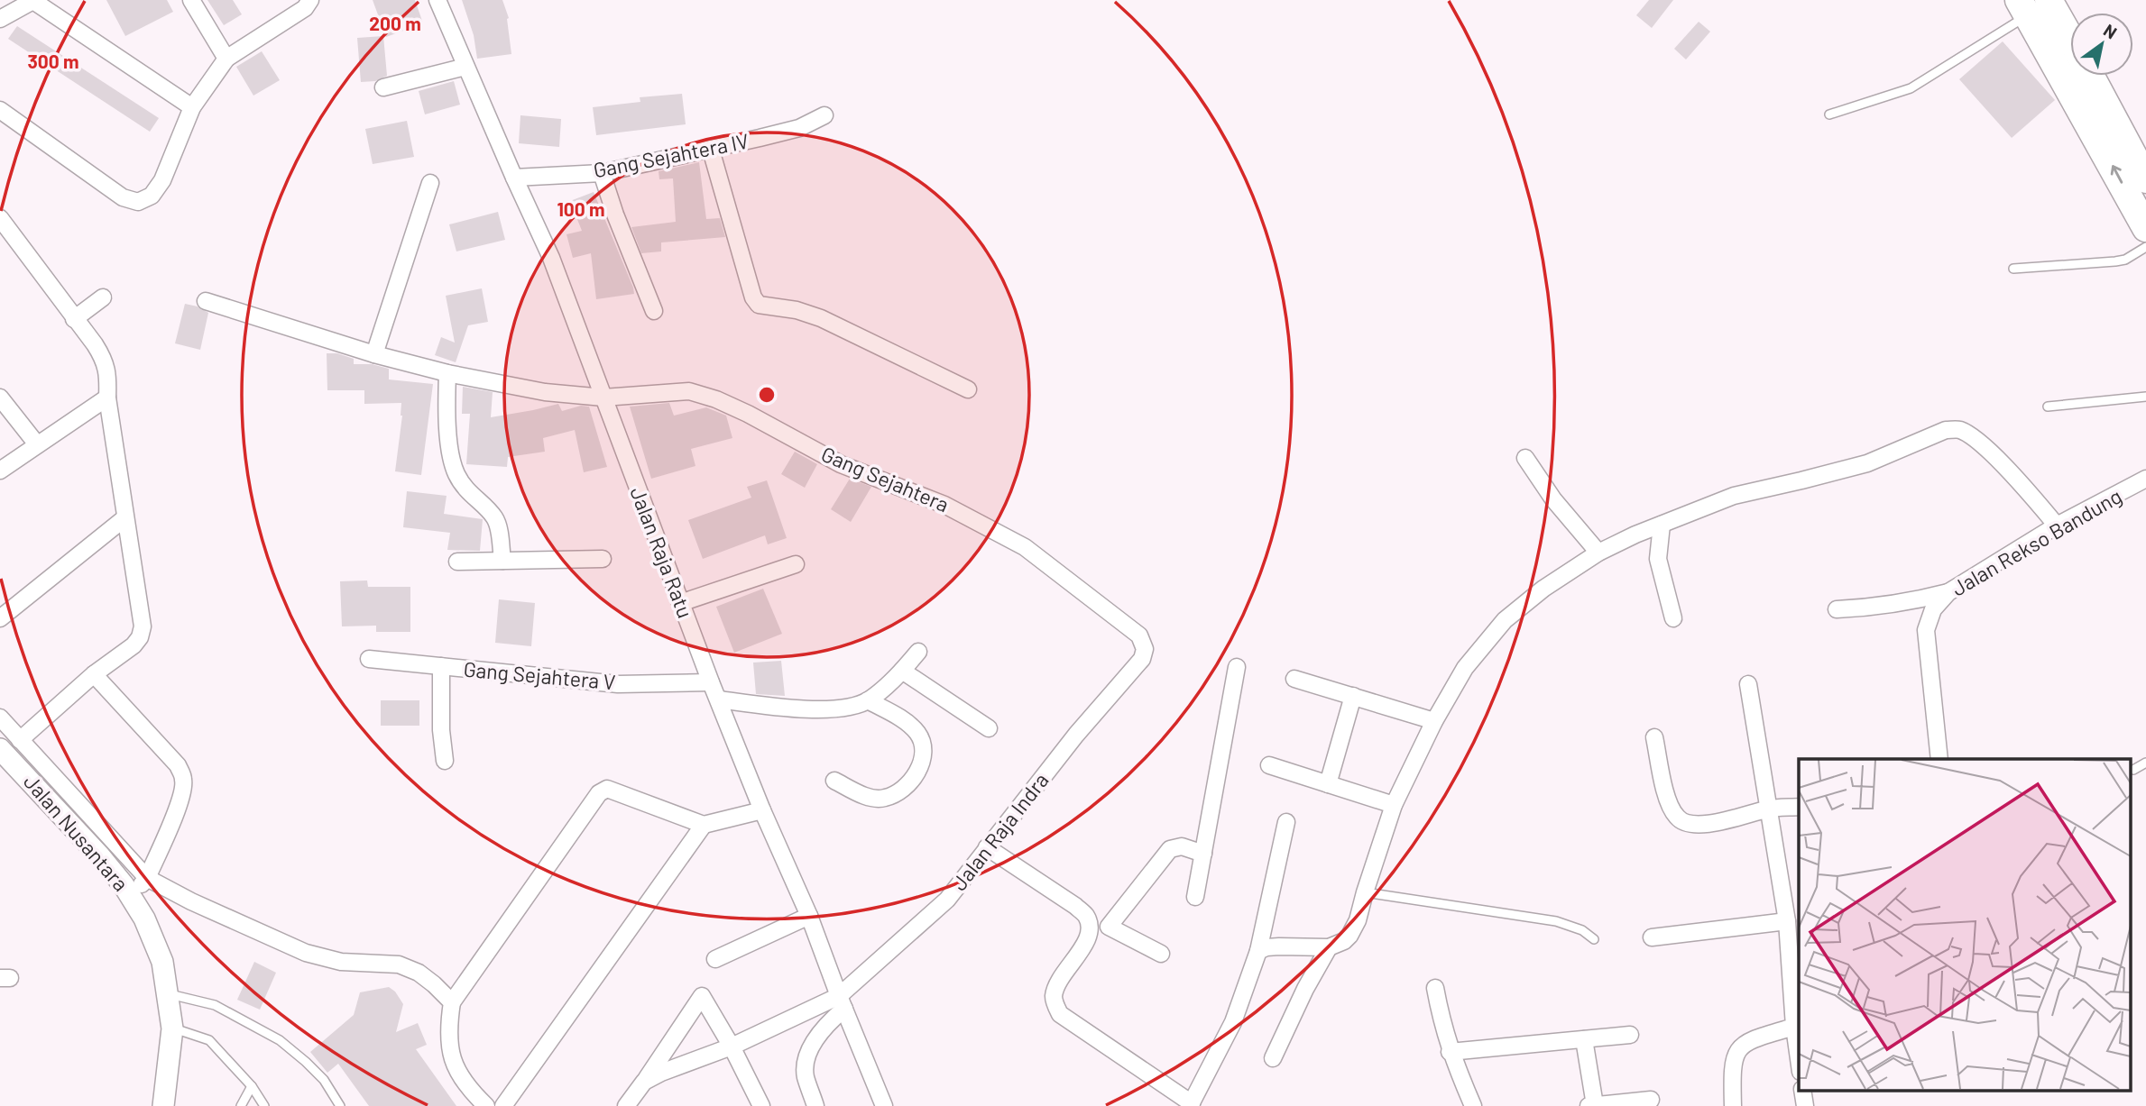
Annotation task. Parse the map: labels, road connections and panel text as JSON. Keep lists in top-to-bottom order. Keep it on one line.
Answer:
{"streets":{"street":["Gang Sejahtera IV","Gang Sejahtera","Jalan Rekso Bandung","Jalan Raja Ratu","Gang Sejahtera V","Jalan Raja Indra","Jalan Nusantara"]},"crossings":[["Gang Sejahtera IV","Jalan Raja Ratu"],["Gang Sejahtera","Jalan Raja Ratu"],["Gang Sejahtera","Jalan Raja Indra"],["Jalan Raja Ratu","Gang Sejahtera V"],["Jalan Raja Ratu","Jalan Raja Indra"]],"north":"top right","rings":["200 m","300 m","100 m"]}
